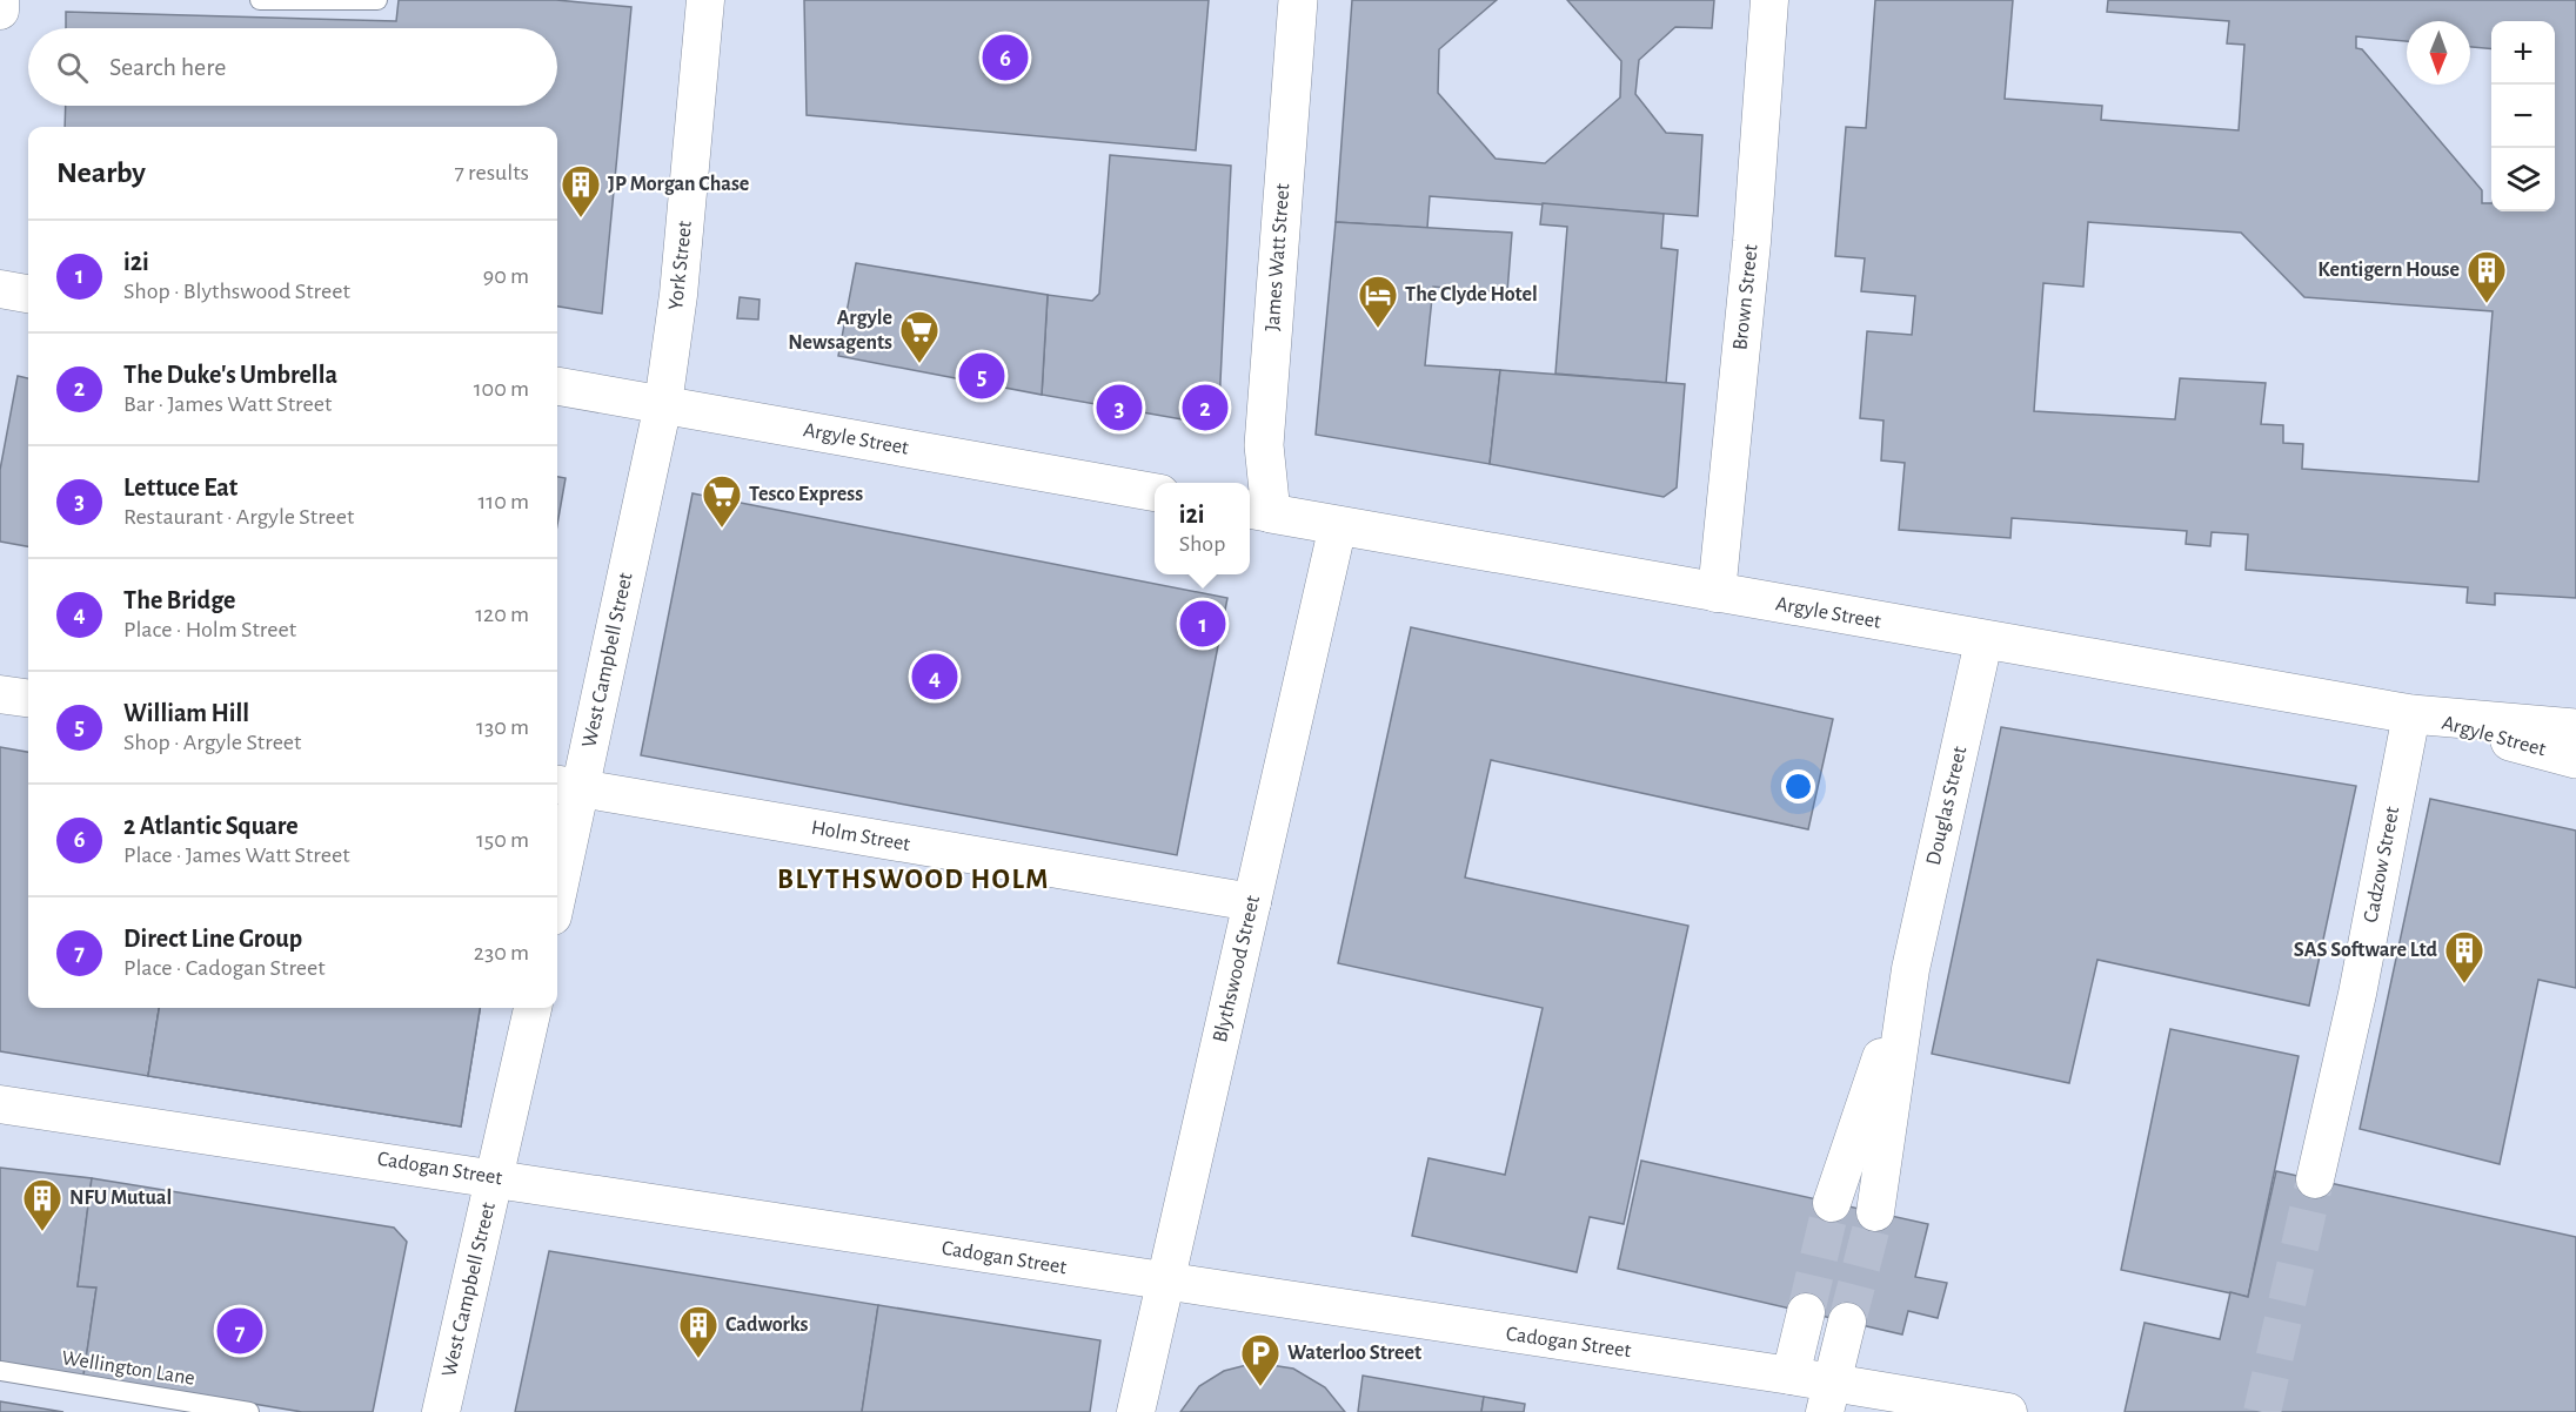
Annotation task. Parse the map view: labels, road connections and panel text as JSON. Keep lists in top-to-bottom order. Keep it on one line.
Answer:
{"streets":{"main road":["James Watt Street","Argyle Street"],"street":["York Street","Brown Street","West Campbell Street","Douglas Street","Holm Street","Cadzow Street","Blythswood Street","Cadogan Street"],"lane":["Wellington Lane"]},"crossings":[["James Watt Street","Argyle Street"],["York Street","Argyle Street"],["York Street","West Campbell Street"],["Brown Street","Argyle Street"],["Argyle Street","West Campbell Street"],["Argyle Street","Douglas Street"],["Argyle Street","Cadzow Street"],["Argyle Street","Blythswood Street"],["West Campbell Street","Holm Street"],["West Campbell Street","Cadogan Street"],["Holm Street","Blythswood Street"],["Blythswood Street","Cadogan Street"]],"districts":["BLYTHSWOOD HOLM"],"places":{"building":["JP Morgan Chase","Kentigern House","SAS Software Ltd","NFU Mutual","Cadworks"],"hotel":["The Clyde Hotel"],"supermarket":["Argyle Newsagents","Tesco Express"],"parking":["Waterloo Street"]},"north":"bottom","page":{"map_buttons":["+","−"],"search":"Search here","pins":["6","5","2","3","1","4","7"],"heading":["Nearby","7 results"],"list":[{"mark":"1","name":"i2i","note":"Shop · Blythswood Street","value":"90 m"},{"mark":"2","name":"The Duke's Umbrella","note":"Bar · James Watt Street","value":"100 m"},{"mark":"3","name":"Lettuce Eat","note":"Restaurant · Argyle Street","value":"110 m"},{"mark":"4","name":"The Bridge","note":"Place · Holm Street","value":"120 m"},{"mark":"5","name":"William Hill","note":"Shop · Argyle Street","value":"130 m"},{"mark":"6","name":"2 Atlantic Square","note":"Place · James Watt Street","value":"150 m"},{"mark":"7","name":"Direct Line Group","note":"Place · Cadogan Street","value":"230 m"}],"popup":["i2i","Shop"]}}
